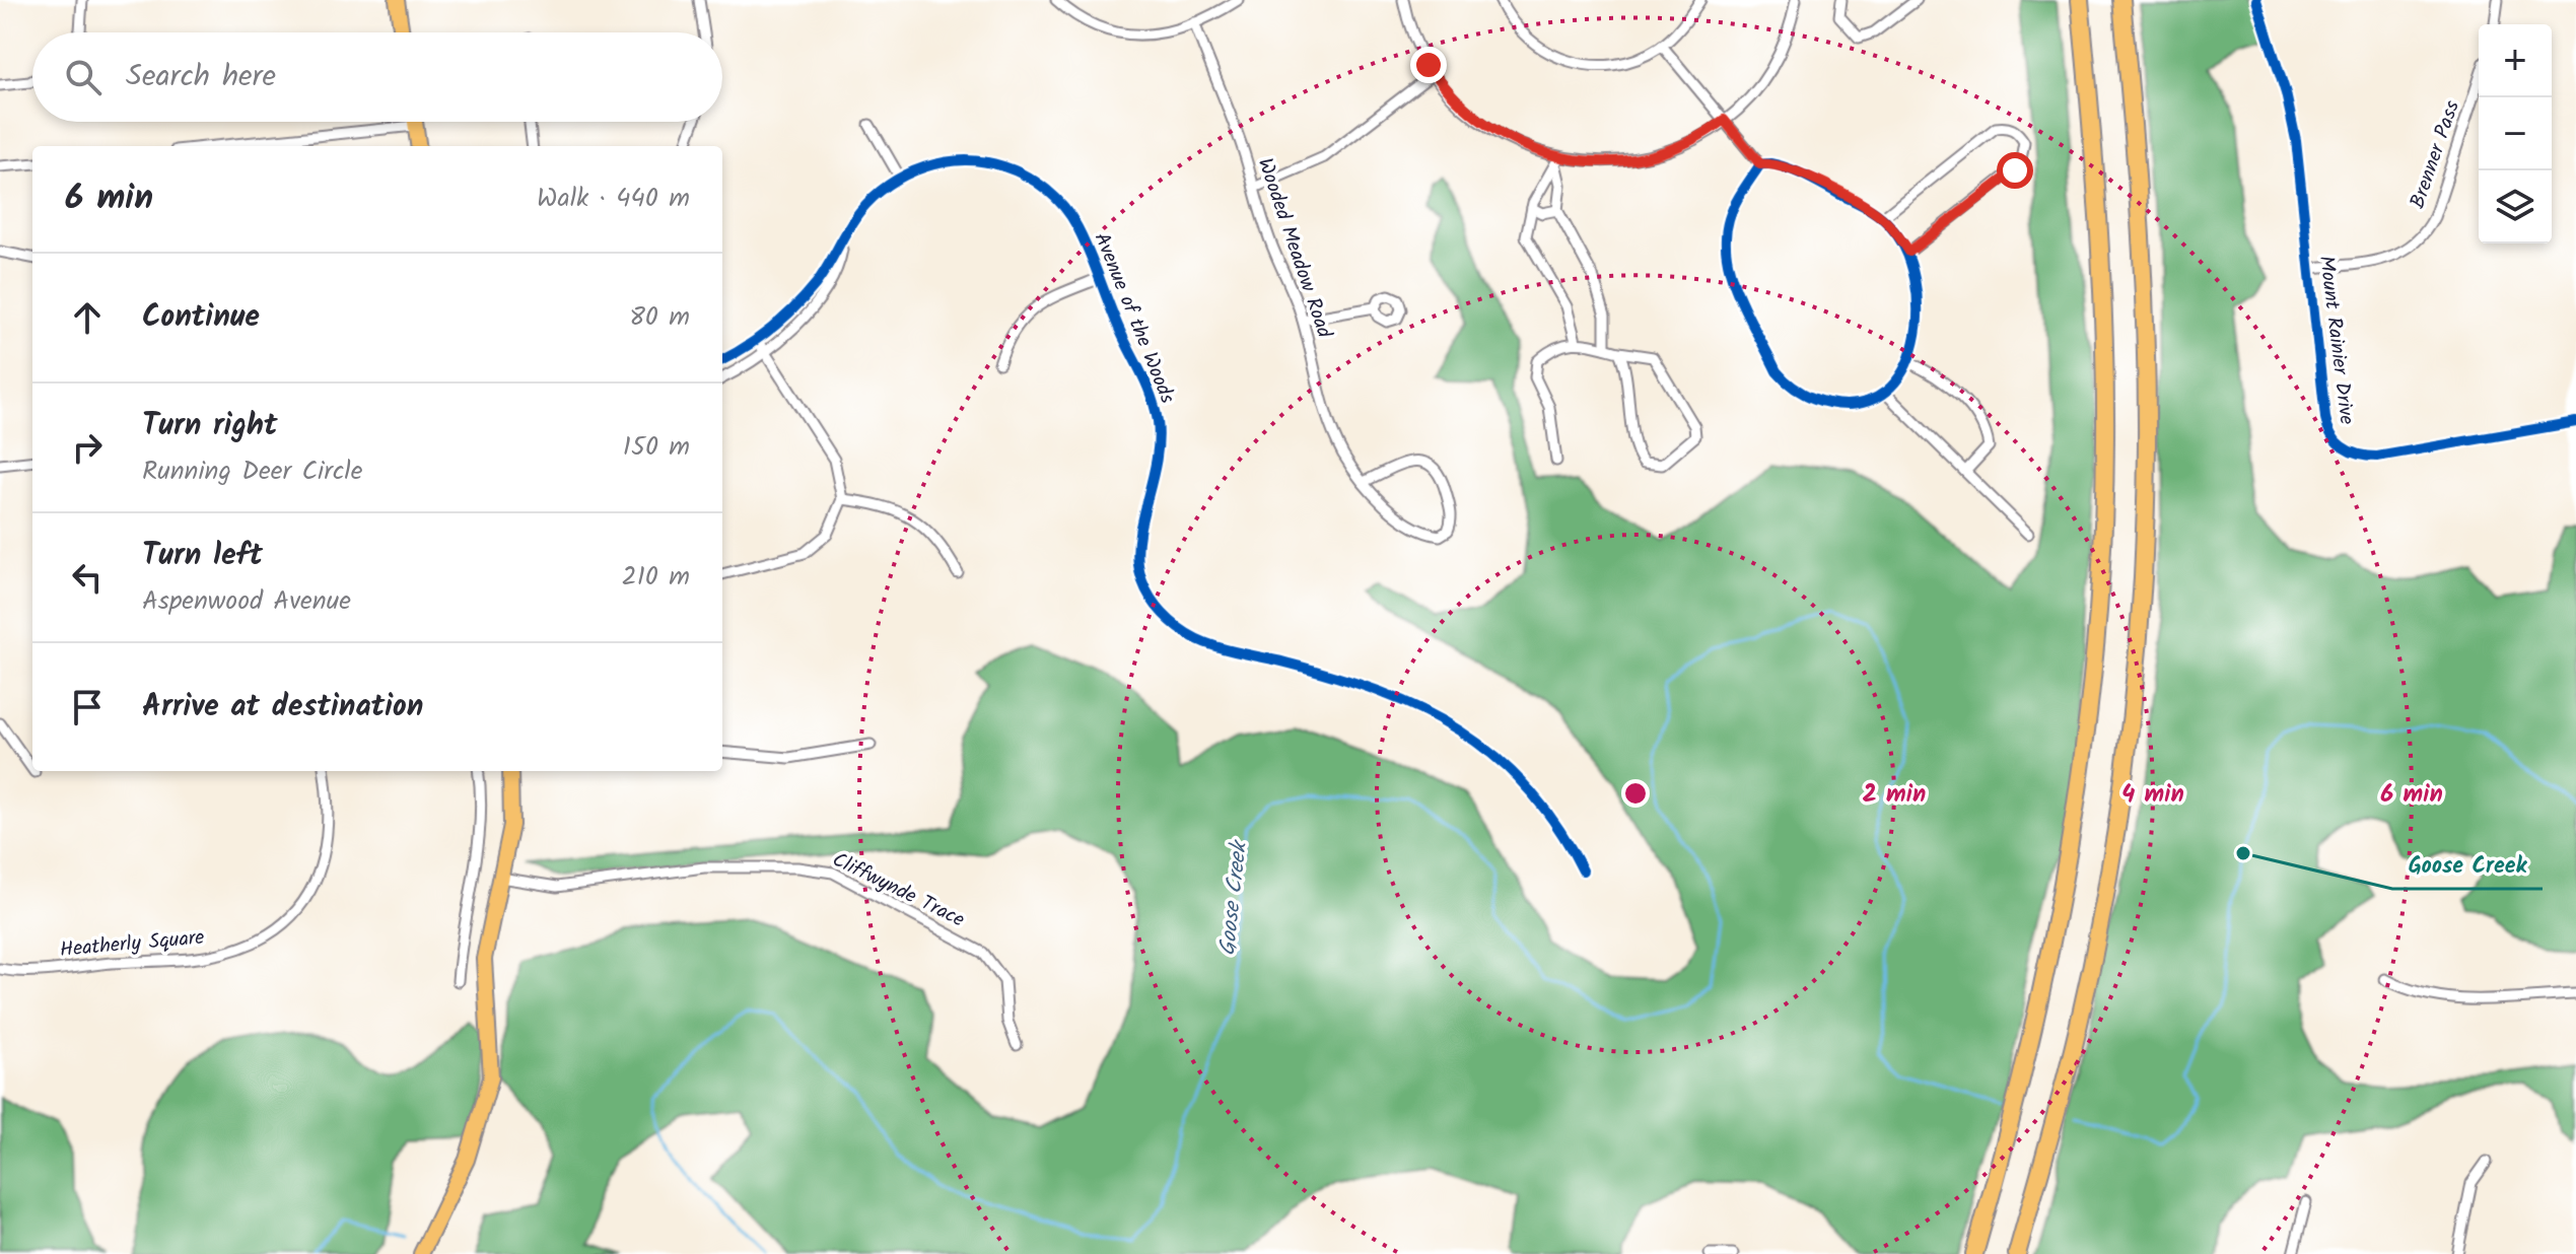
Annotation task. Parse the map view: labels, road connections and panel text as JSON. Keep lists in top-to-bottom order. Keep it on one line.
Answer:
{"streets":{"street":["Brenner Pass","Wooded Meadow Road","Avenue of the Woods","Mount Rainier Drive","Cliffwynde Trace","Heatherly Square"]},"crossings":[["Brenner Pass","Mount Rainier Drive"]],"water":["Goose Creek"],"places":["Goose Creek"],"page":{"map_buttons":["+","−"],"search":"Search here","heading":["6 min","Walk · 440 m"],"list":[["Continue","80 m"],["Turn right","Running Deer Circle","150 m"],["Turn left","Aspenwood Avenue","210 m"],"Arrive at destination"]},"rings":["2 min","4 min","6 min"]}
